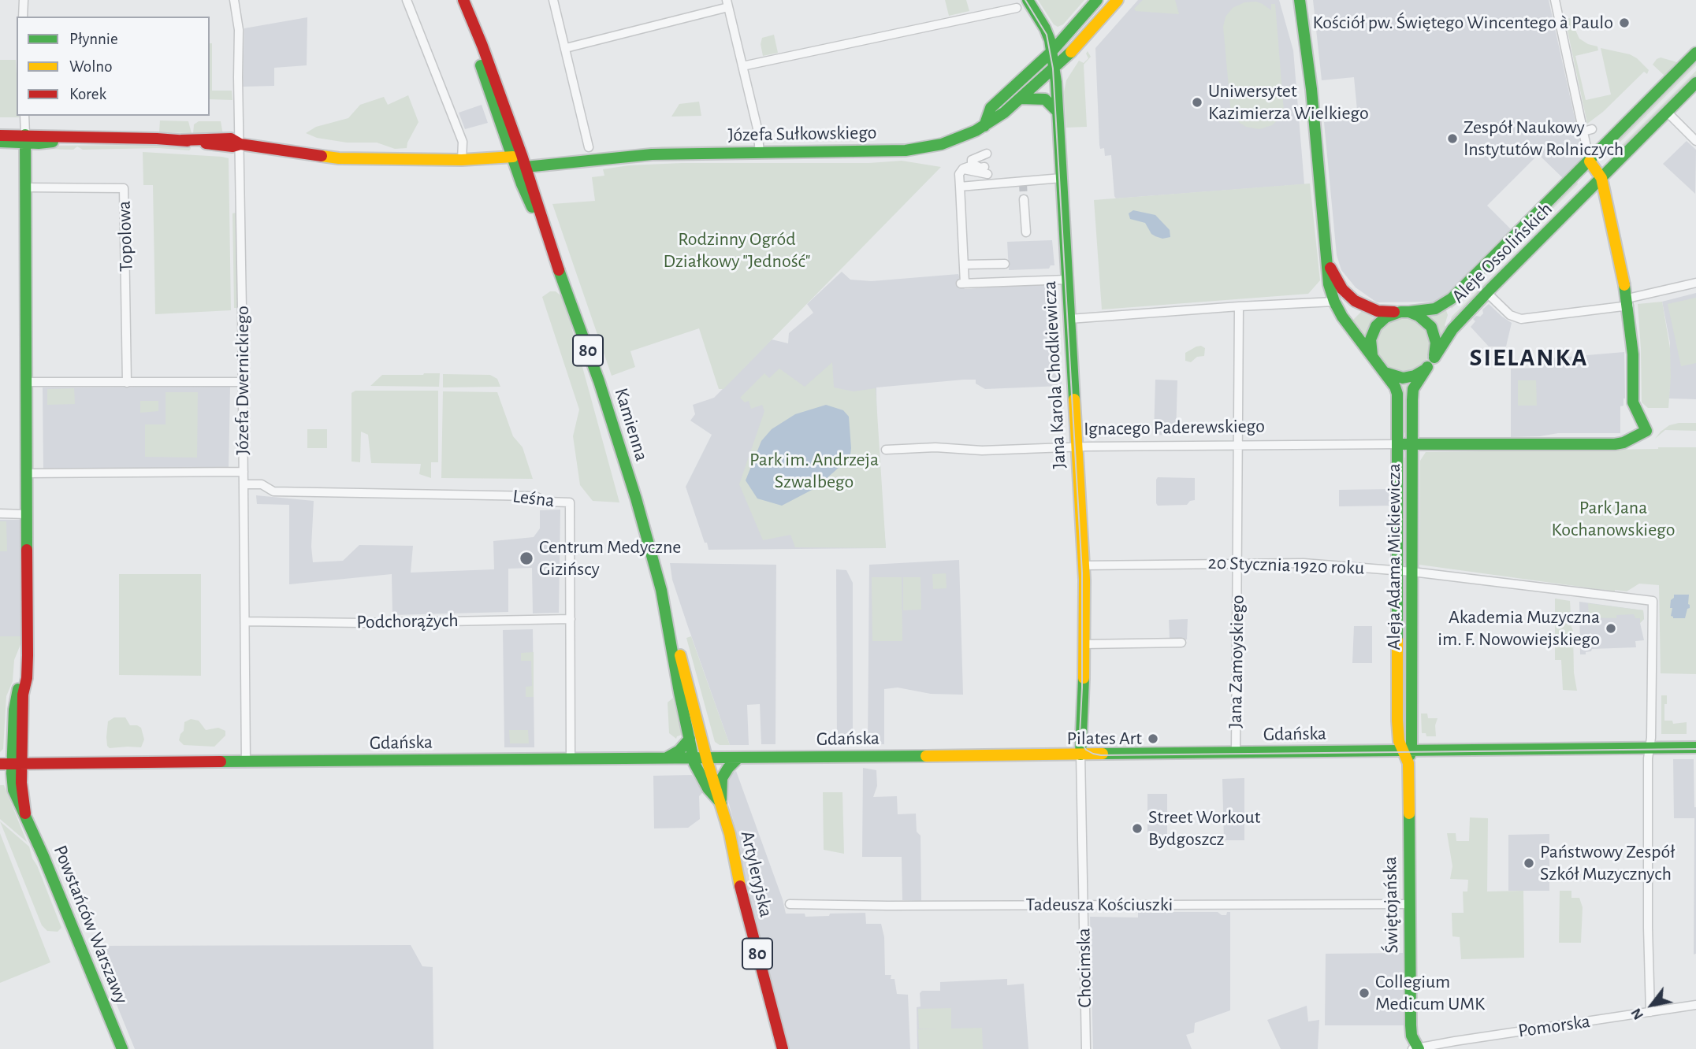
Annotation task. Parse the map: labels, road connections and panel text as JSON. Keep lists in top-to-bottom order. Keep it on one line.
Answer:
{"streets":{"street":["Józefa Sułkowskiego","Topolowa","Aleje Ossolińskich","80","Jana Karola Chodkiewicza","Józefa Dwernickiego","Kamienna","Ignacego Paderewskiego","Leśna","Aleja Adama Mickiewicza","20 Stycznia 1920 roku","Podchorążych","Jana Zamoyskiego","Gdańska","Artyleryjska","Tadeusza Kościuszki","Świętojańska","Powstańców Warszawy","Chocimska","Pomorska"]},"crossings":[["Józefa Sułkowskiego","80"],["Józefa Sułkowskiego","Jana Karola Chodkiewicza"],["Józefa Sułkowskiego","Kamienna"],["Topolowa","Powstańców Warszawy"],["Aleje Ossolińskich","Aleja Adama Mickiewicza"],["80","Kamienna"],["Jana Karola Chodkiewicza","Ignacego Paderewskiego"],["Jana Karola Chodkiewicza","20 Stycznia 1920 roku"],["Jana Karola Chodkiewicza","Gdańska"],["Jana Karola Chodkiewicza","Chocimska"],["Józefa Dwernickiego","Leśna"],["Józefa Dwernickiego","Podchorążych"],["Józefa Dwernickiego","Gdańska"],["Kamienna","Gdańska"],["Kamienna","Artyleryjska"],["Ignacego Paderewskiego","Aleja Adama Mickiewicza"],["Ignacego Paderewskiego","Jana Zamoyskiego"],["Leśna","Podchorążych"],["Leśna","Gdańska"],["Aleja Adama Mickiewicza","20 Stycznia 1920 roku"],["Aleja Adama Mickiewicza","Gdańska"],["Aleja Adama Mickiewicza","Świętojańska"],["20 Stycznia 1920 roku","Jana Zamoyskiego"],["20 Stycznia 1920 roku","Gdańska"],["Jana Zamoyskiego","Gdańska"],["Gdańska","Artyleryjska"],["Gdańska","Świętojańska"],["Gdańska","Powstańców Warszawy"],["Gdańska","Chocimska"],["Tadeusza Kościuszki","Świętojańska"],["Tadeusza Kościuszki","Chocimska"],["Świętojańska","Pomorska"]],"districts":["SIELANKA"],"parks":["Rodzinny Ogród Działkowy \"Jedność\"","Park im. Andrzeja Szwalbego","Park Jana Kochanowskiego"],"places":["Kościół pw. Świętego Wincentego à Paulo","Uniwersytet Kazimierza Wielkiego","Zespół Naukowy Instytutów Rolniczych","Centrum Medyczne Gizińscy","Akademia Muzyczna im. F. Nowowiejskiego","Pilates Art","Street Workout Bydgoszcz","Państwowy Zespół Szkół Muzycznych","Collegium Medicum UMK"],"legend":["Płynnie","Wolno","Korek"],"north":"bottom left"}
